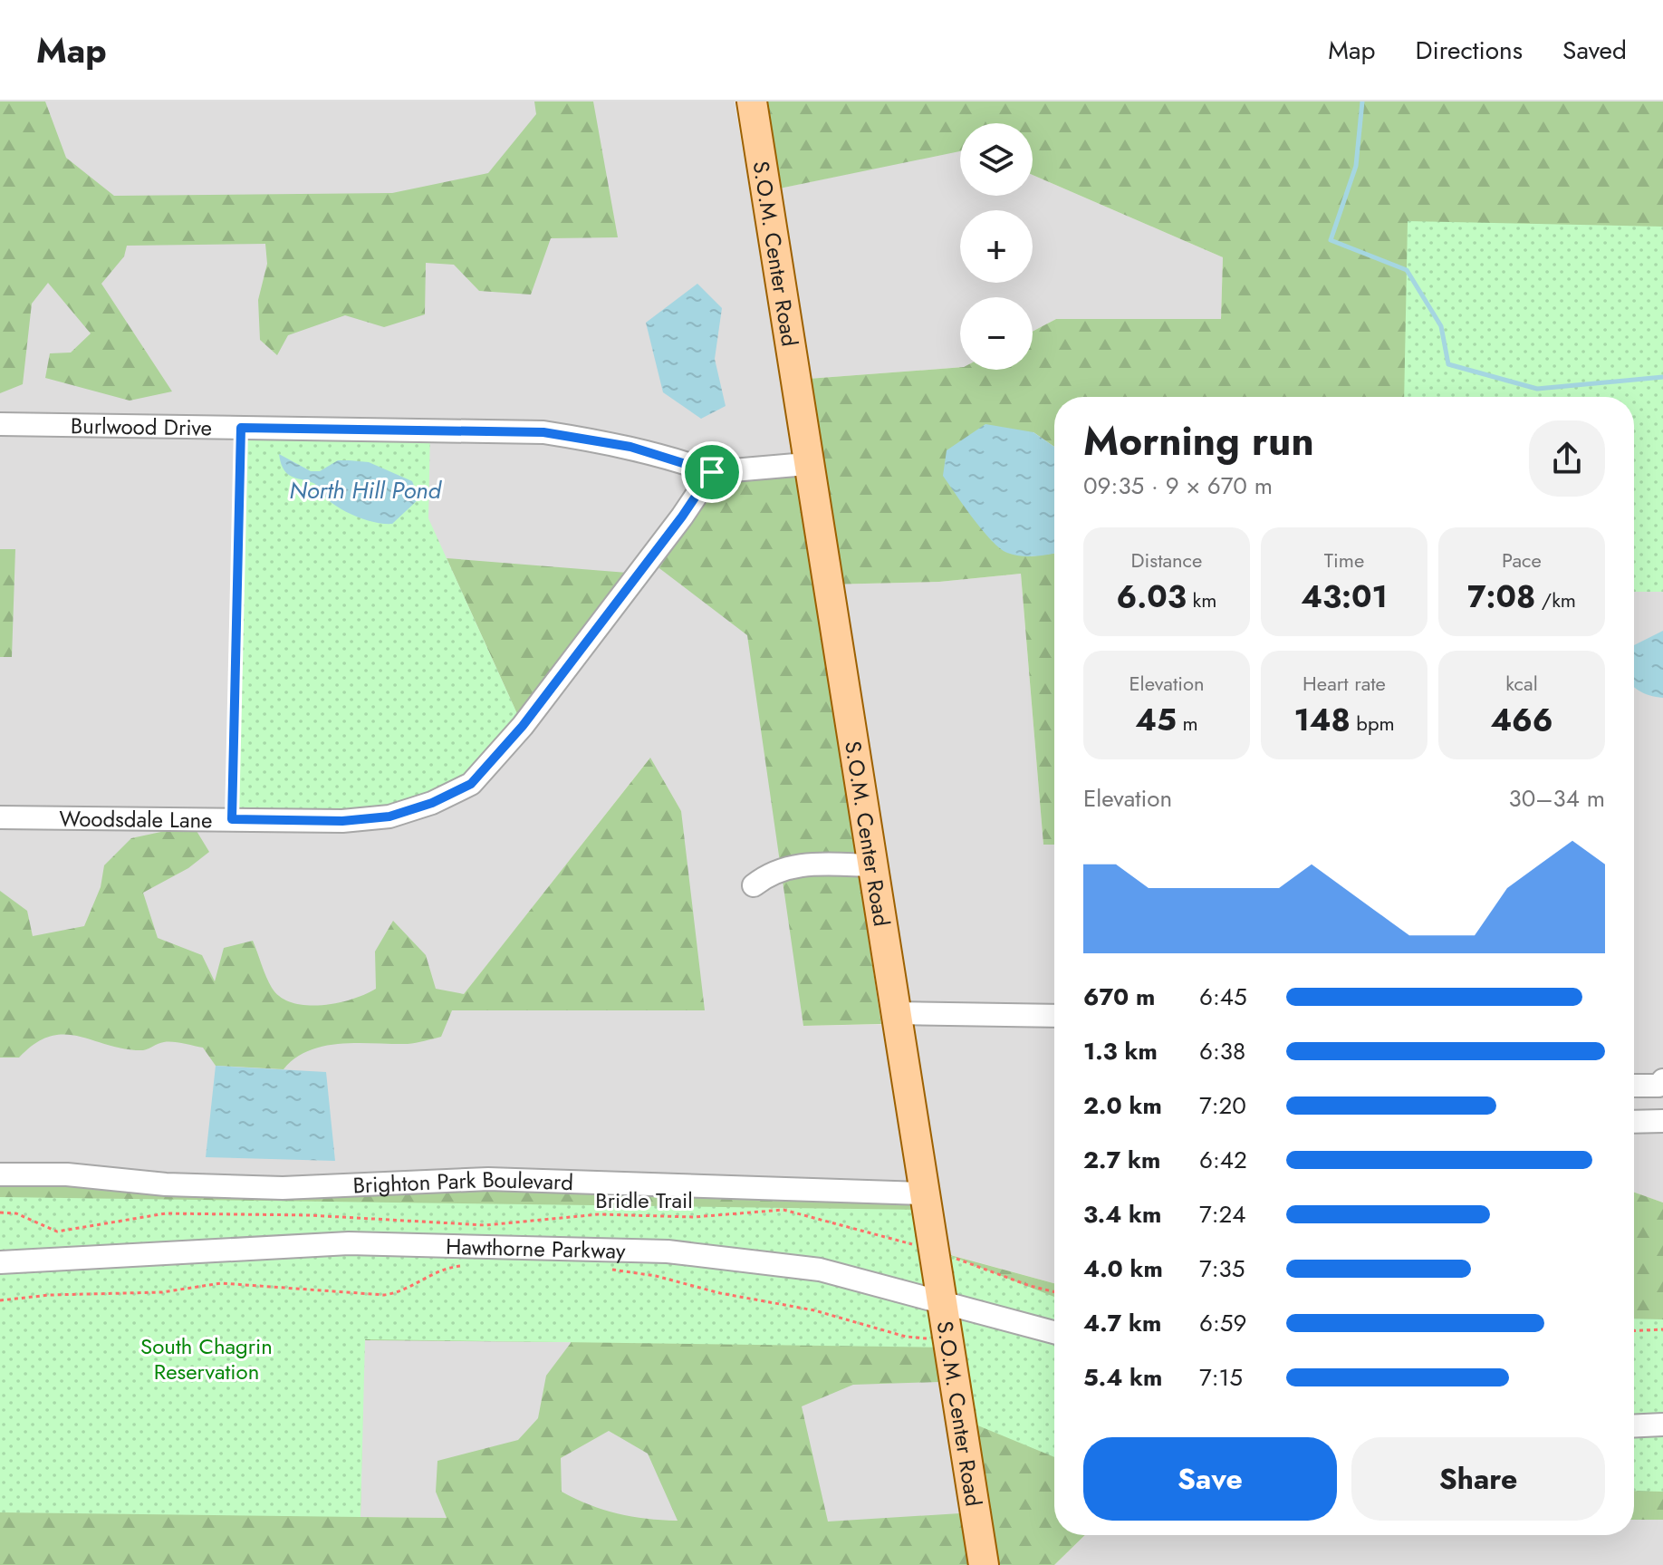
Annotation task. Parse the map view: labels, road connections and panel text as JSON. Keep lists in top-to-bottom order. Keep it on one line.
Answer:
{"streets":{"main road":["S.O.M. Center Road"],"street":["Burlwood Drive","Woodsdale Lane","Brighton Park Boulevard","Hawthorne Parkway"],"path":["Bridle Trail"]},"crossings":[["S.O.M. Center Road","Brighton Park Boulevard"],["S.O.M. Center Road","Bridle Trail"],["S.O.M. Center Road","Hawthorne Parkway"],["Burlwood Drive","Woodsdale Lane"]],"water":["North Hill Pond"],"parks":["South Chagrin Reservation"],"page":{"header":"Map","nav":["Map","Directions","Saved"],"map_buttons":["+","−"],"heading":["Morning run","09:35 · 9 × 670 m"],"stats":[["Distance","6.03 km"],["Time","43:01"],["Pace","7:08 /km"],["Elevation","45 m"],["Heart rate","148 bpm"],["kcal","466"]],"chart":["Elevation","30–34 m"],"list":[{"name":"670 m","note":"6:45"},{"name":"1.3 km","note":"6:38"},{"name":"2.0 km","note":"7:20"},{"name":"2.7 km","note":"6:42"},{"name":"3.4 km","note":"7:24"},{"name":"4.0 km","note":"7:35"},{"name":"4.7 km","note":"6:59"},{"name":"5.4 km","note":"7:15"}],"buttons":["Save","Share"]}}
